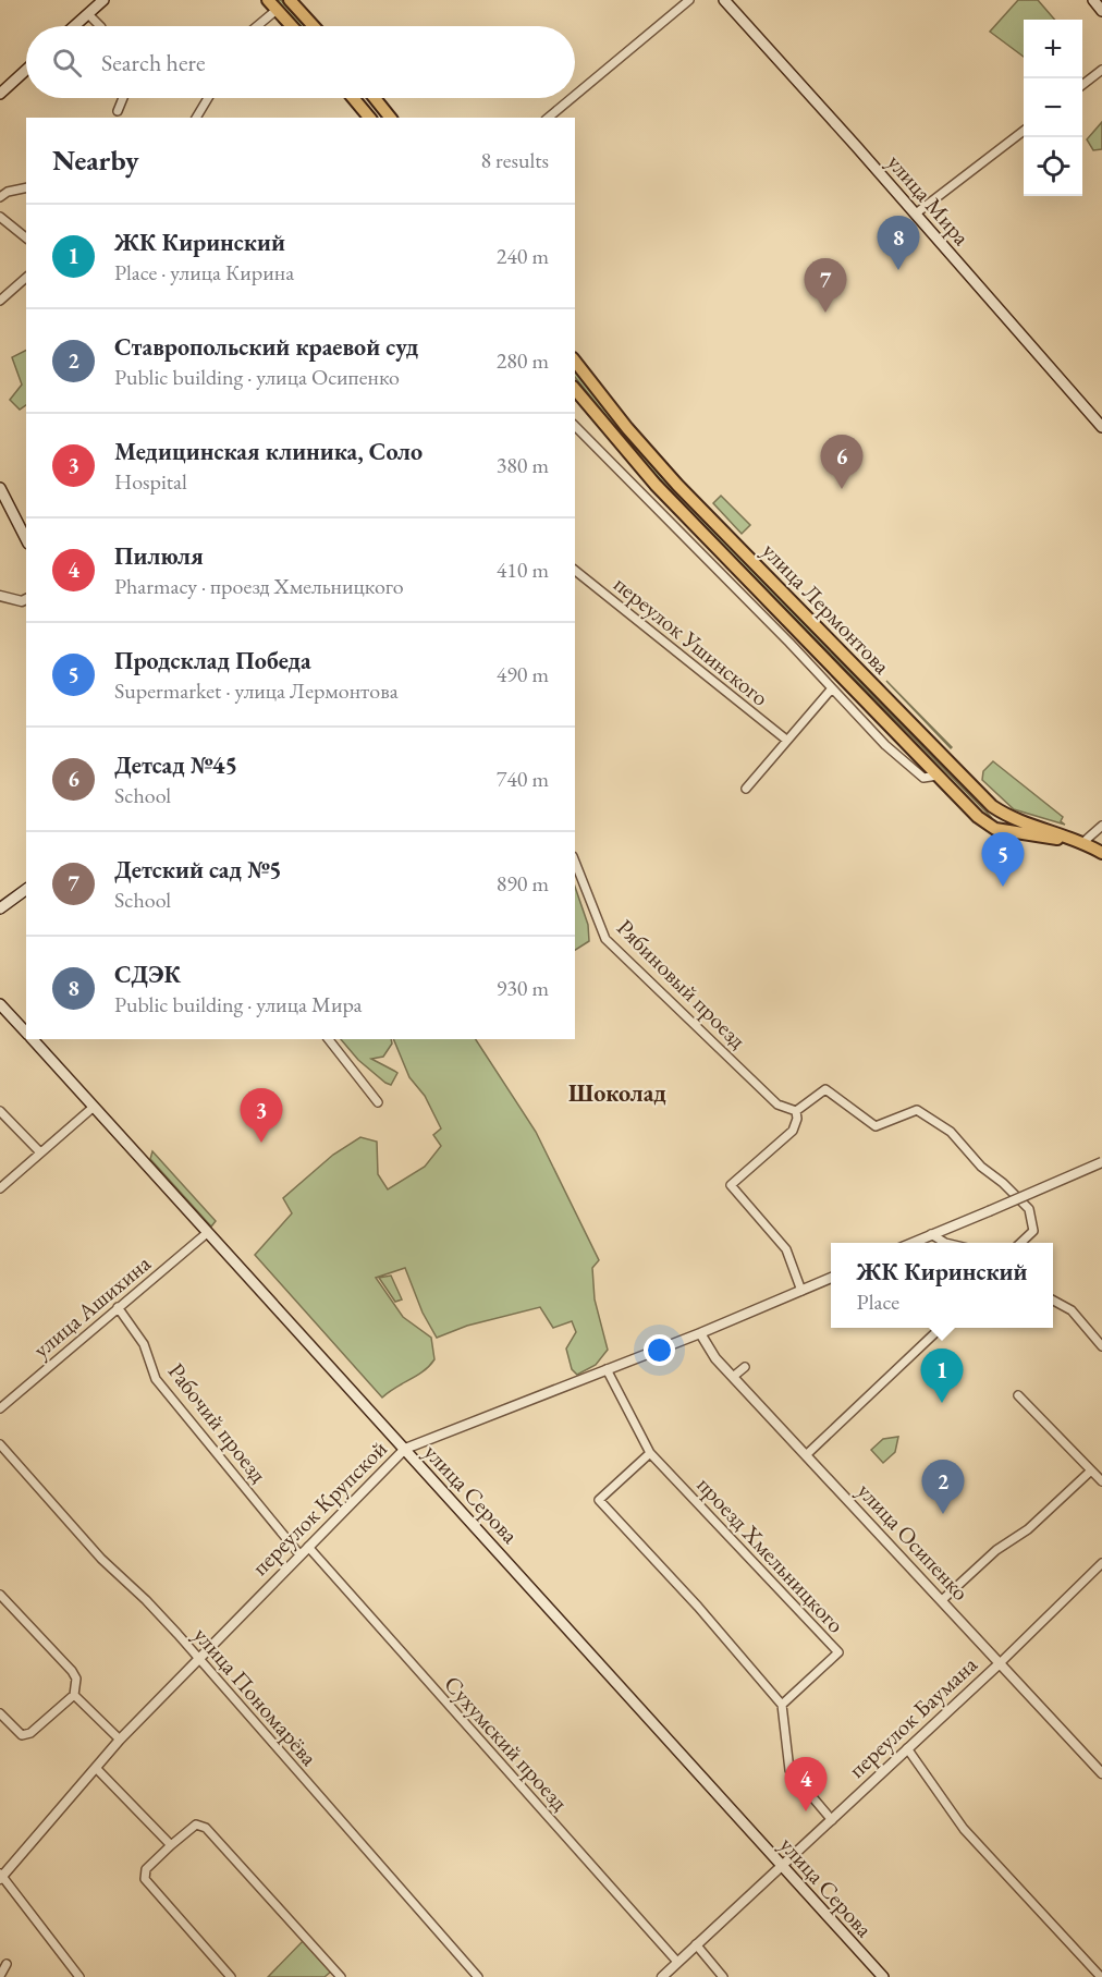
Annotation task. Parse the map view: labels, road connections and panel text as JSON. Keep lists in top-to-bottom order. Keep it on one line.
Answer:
{"streets":{"main road":["улица Мира","улица Лермонтова","улица Серова"],"street":["переулок Ушинского","Рябиновый проезд","улица Ашихина","Рабочий проезд","переулок Крупской","улица Осипенко","проезд Хмельницкого","улица Пономарёва","переулок Баумана","Сухумский проезд"]},"crossings":[["улица Ашихина","Рабочий проезд"],["улица Ашихина","улица Серова"],["Рабочий проезд","переулок Крупской"],["улица Серова","переулок Крупской"],["улица Серова","переулок Баумана"],["переулок Крупской","улица Осипенко"],["переулок Крупской","проезд Хмельницкого"],["переулок Крупской","улица Пономарёва"],["переулок Крупской","Сухумский проезд"],["улица Осипенко","переулок Баумана"],["переулок Баумана","Сухумский проезд"]],"districts":["Шоколад"],"page":{"map_buttons":["+","−"],"search":"Search here","heading":["Nearby","8 results"],"list":[{"mark":"1","name":"ЖК Киринский","note":"Place · улица Кирина","value":"240 m"},{"mark":"2","name":"Ставропольский краевой суд","note":"Public building · улица Осипенко","value":"280 m"},{"mark":"3","name":"Медицинская клиника, Соло","note":"Hospital","value":"380 m"},{"mark":"4","name":"Пилюля","note":"Pharmacy · проезд Хмельницкого","value":"410 m"},{"mark":"5","name":"Продсклад Победа","note":"Supermarket · улица Лермонтова","value":"490 m"},{"mark":"6","name":"Детсад №45","note":"School","value":"740 m"},{"mark":"7","name":"Детский сад №5","note":"School","value":"890 m"},{"mark":"8","name":"СДЭК","note":"Public building · улица Мира","value":"930 m"}],"pins":["8","7","6","5","3","1","2","4"],"popup":["ЖК Киринский","Place"]}}
